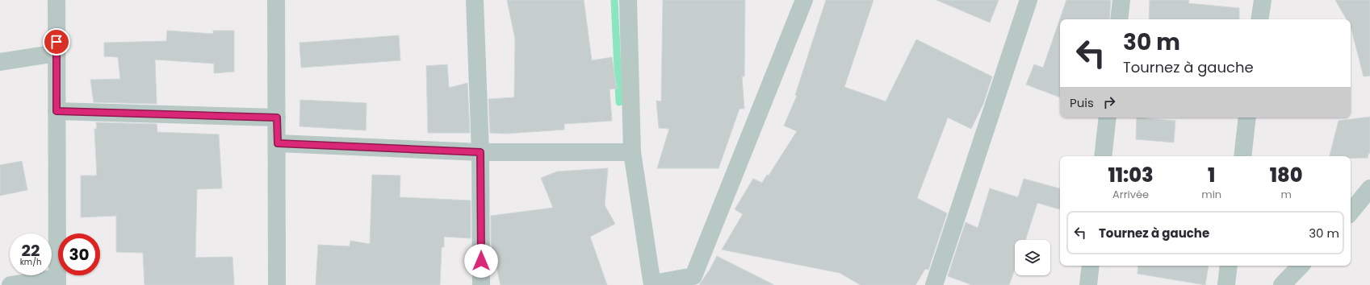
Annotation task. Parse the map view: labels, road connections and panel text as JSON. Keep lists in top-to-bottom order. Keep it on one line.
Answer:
{"page":{"turn":["30 m","Tournez à gauche"],"then":"Puis","eta":["11:03","Arrivée","1","min","180","m"],"list":[{"name":"Tournez à gauche","value":"30 m"}],"speed":"22 km/h","limit":"30"}}
